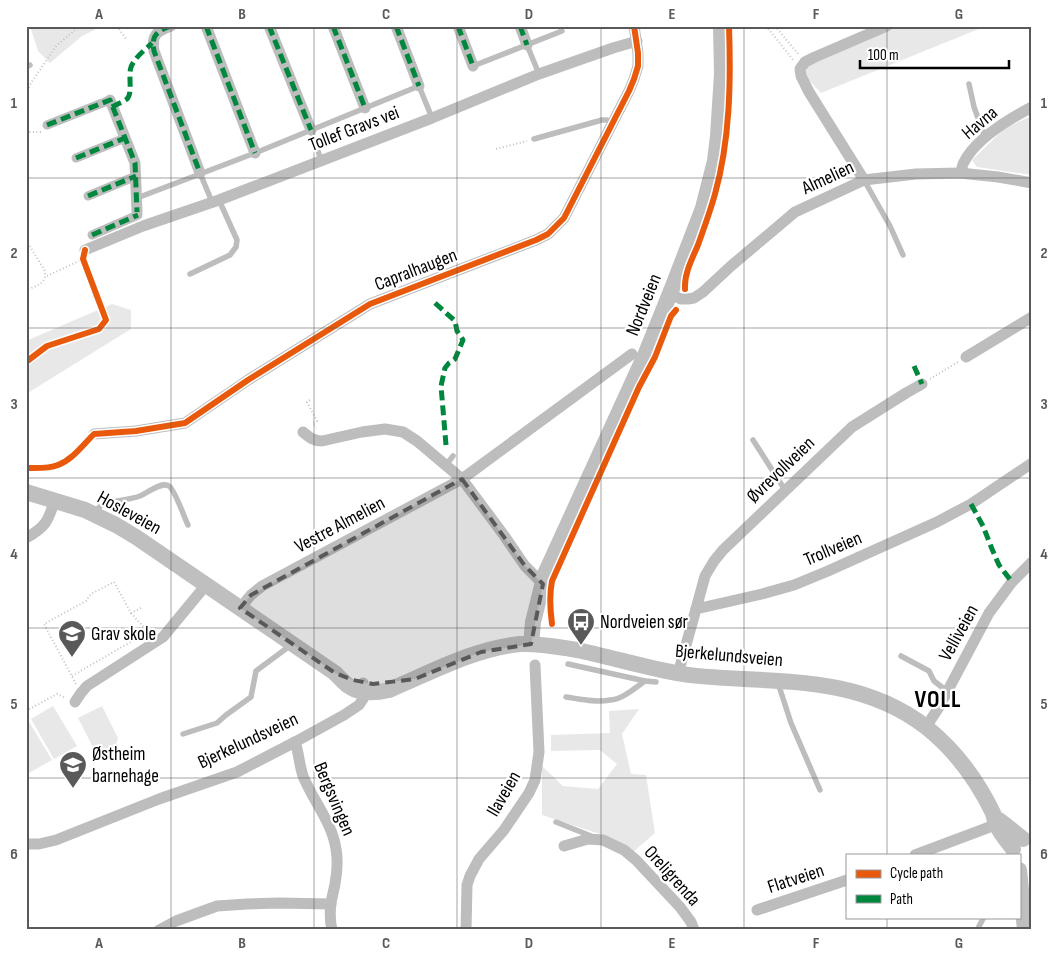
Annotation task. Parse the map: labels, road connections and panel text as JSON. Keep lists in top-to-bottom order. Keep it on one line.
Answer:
{"streets":{"main road":["Nordveien","Hosleveien","Bjerkelundsveien"],"street":["Havna","Tollef Gravs vei","Almelien","Capralhaugen","Øvrevollveien","Vestre Almelien","Trollveien","Velliveien","Ilaveien","Bergsvingen","Oreligrenda","Flatveien"]},"crossings":[["Havna","Almelien"],["Tollef Gravs vei","Capralhaugen"],["Almelien","Nordveien"],["Nordveien","Bjerkelundsveien"],["Øvrevollveien","Trollveien"],["Hosleveien","Vestre Almelien"],["Hosleveien","Bjerkelundsveien"],["Velliveien","Bjerkelundsveien"],["Bjerkelundsveien","Bergsvingen"]],"districts":["VOLL"],"places":{"bus stop":["Nordveien sør"],"school or university":["Grav skole","Østheim barnehage"]},"legend":["Cycle path","Path"],"scale_bar":"100 m","grid":{"columns":["A","B","C","D","E","F","G"],"rows":["1","2","3","4","5","6"]}}
